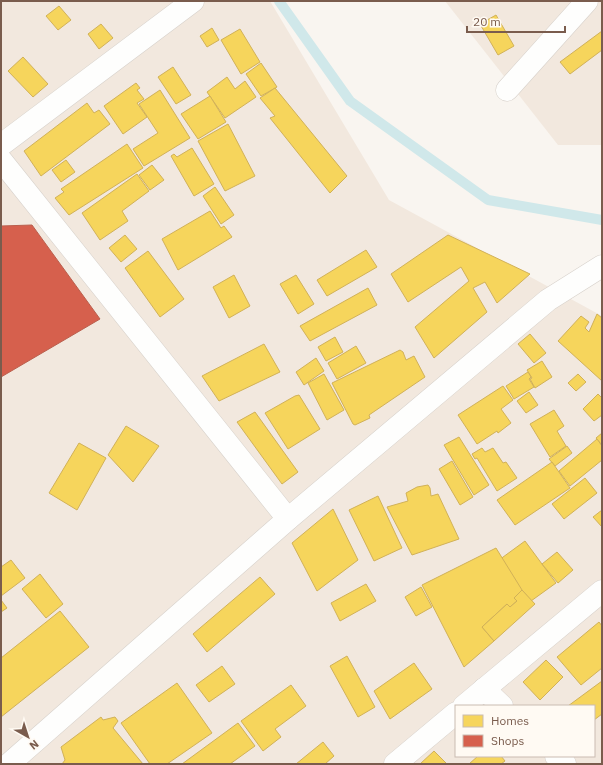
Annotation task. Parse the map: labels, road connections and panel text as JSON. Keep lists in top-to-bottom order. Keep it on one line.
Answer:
{"legend":["Homes","Shops"],"scale_bar":"20 m","north":"bottom right"}
